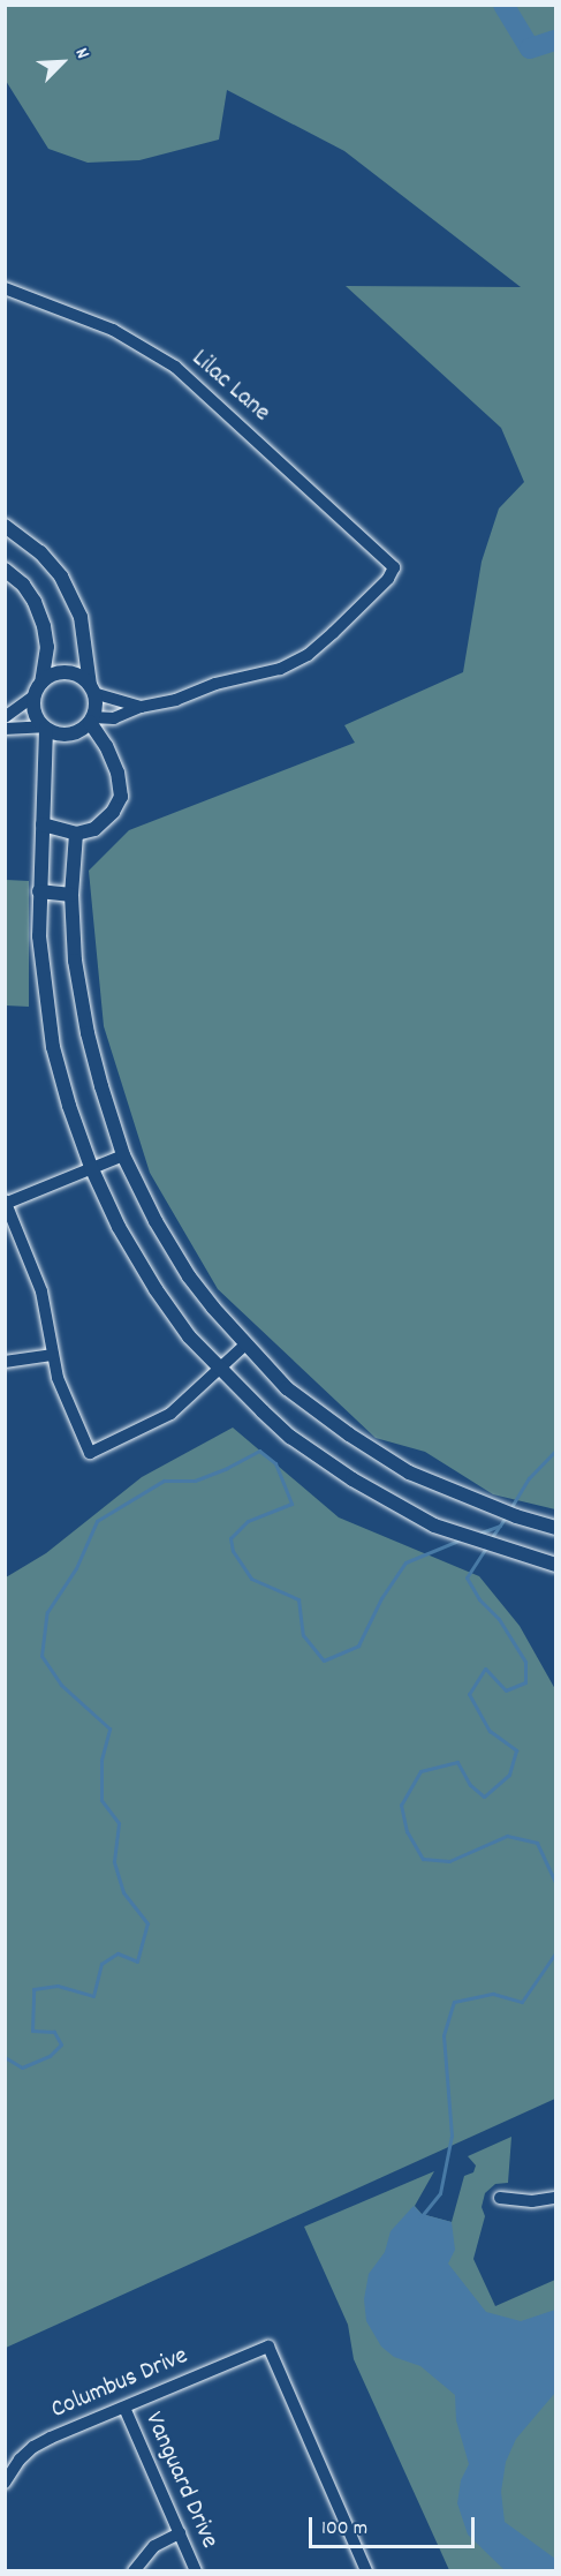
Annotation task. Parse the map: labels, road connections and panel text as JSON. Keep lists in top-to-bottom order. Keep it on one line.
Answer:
{"streets":{"street":["Lilac Lane","Columbus Drive","Vanguard Drive"]},"crossings":[["Columbus Drive","Vanguard Drive"]],"scale_bar":"100 m","north":"top right"}
